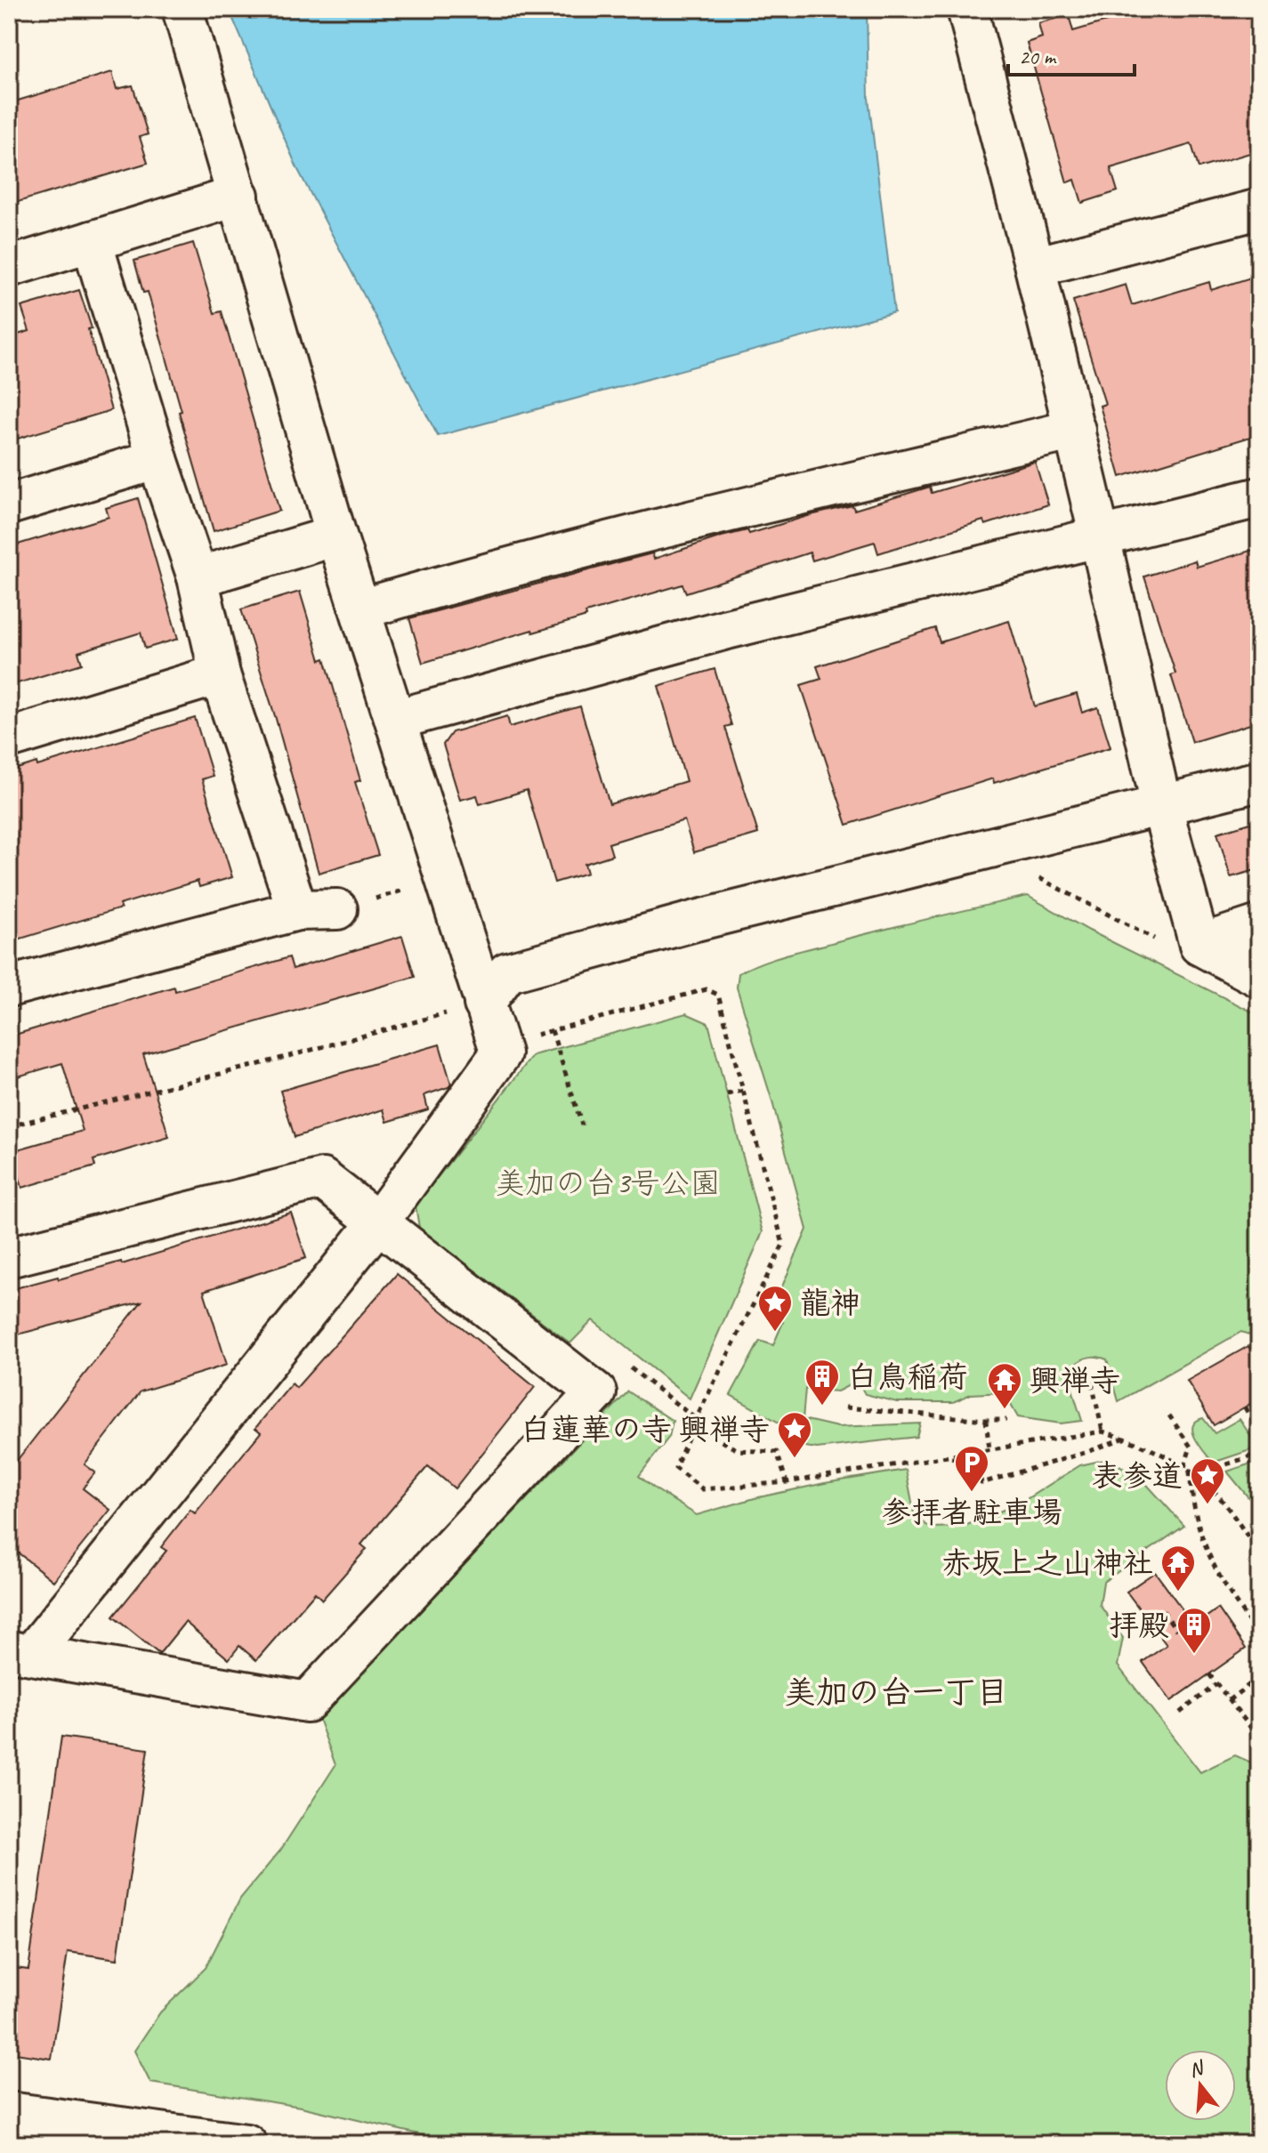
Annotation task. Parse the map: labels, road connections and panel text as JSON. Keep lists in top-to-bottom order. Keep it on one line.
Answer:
{"districts":["美加の台一丁目"],"parks":["美加の台3号公園"],"places":{"place":["龍神","白蓮華の寺 興禅寺","表参道"],"building":["白鳥稲荷","拝殿"],"temple":["興禅寺","赤坂上之山神社"],"parking":["参拝者駐車場"]},"scale_bar":"20 m","north":"top"}
